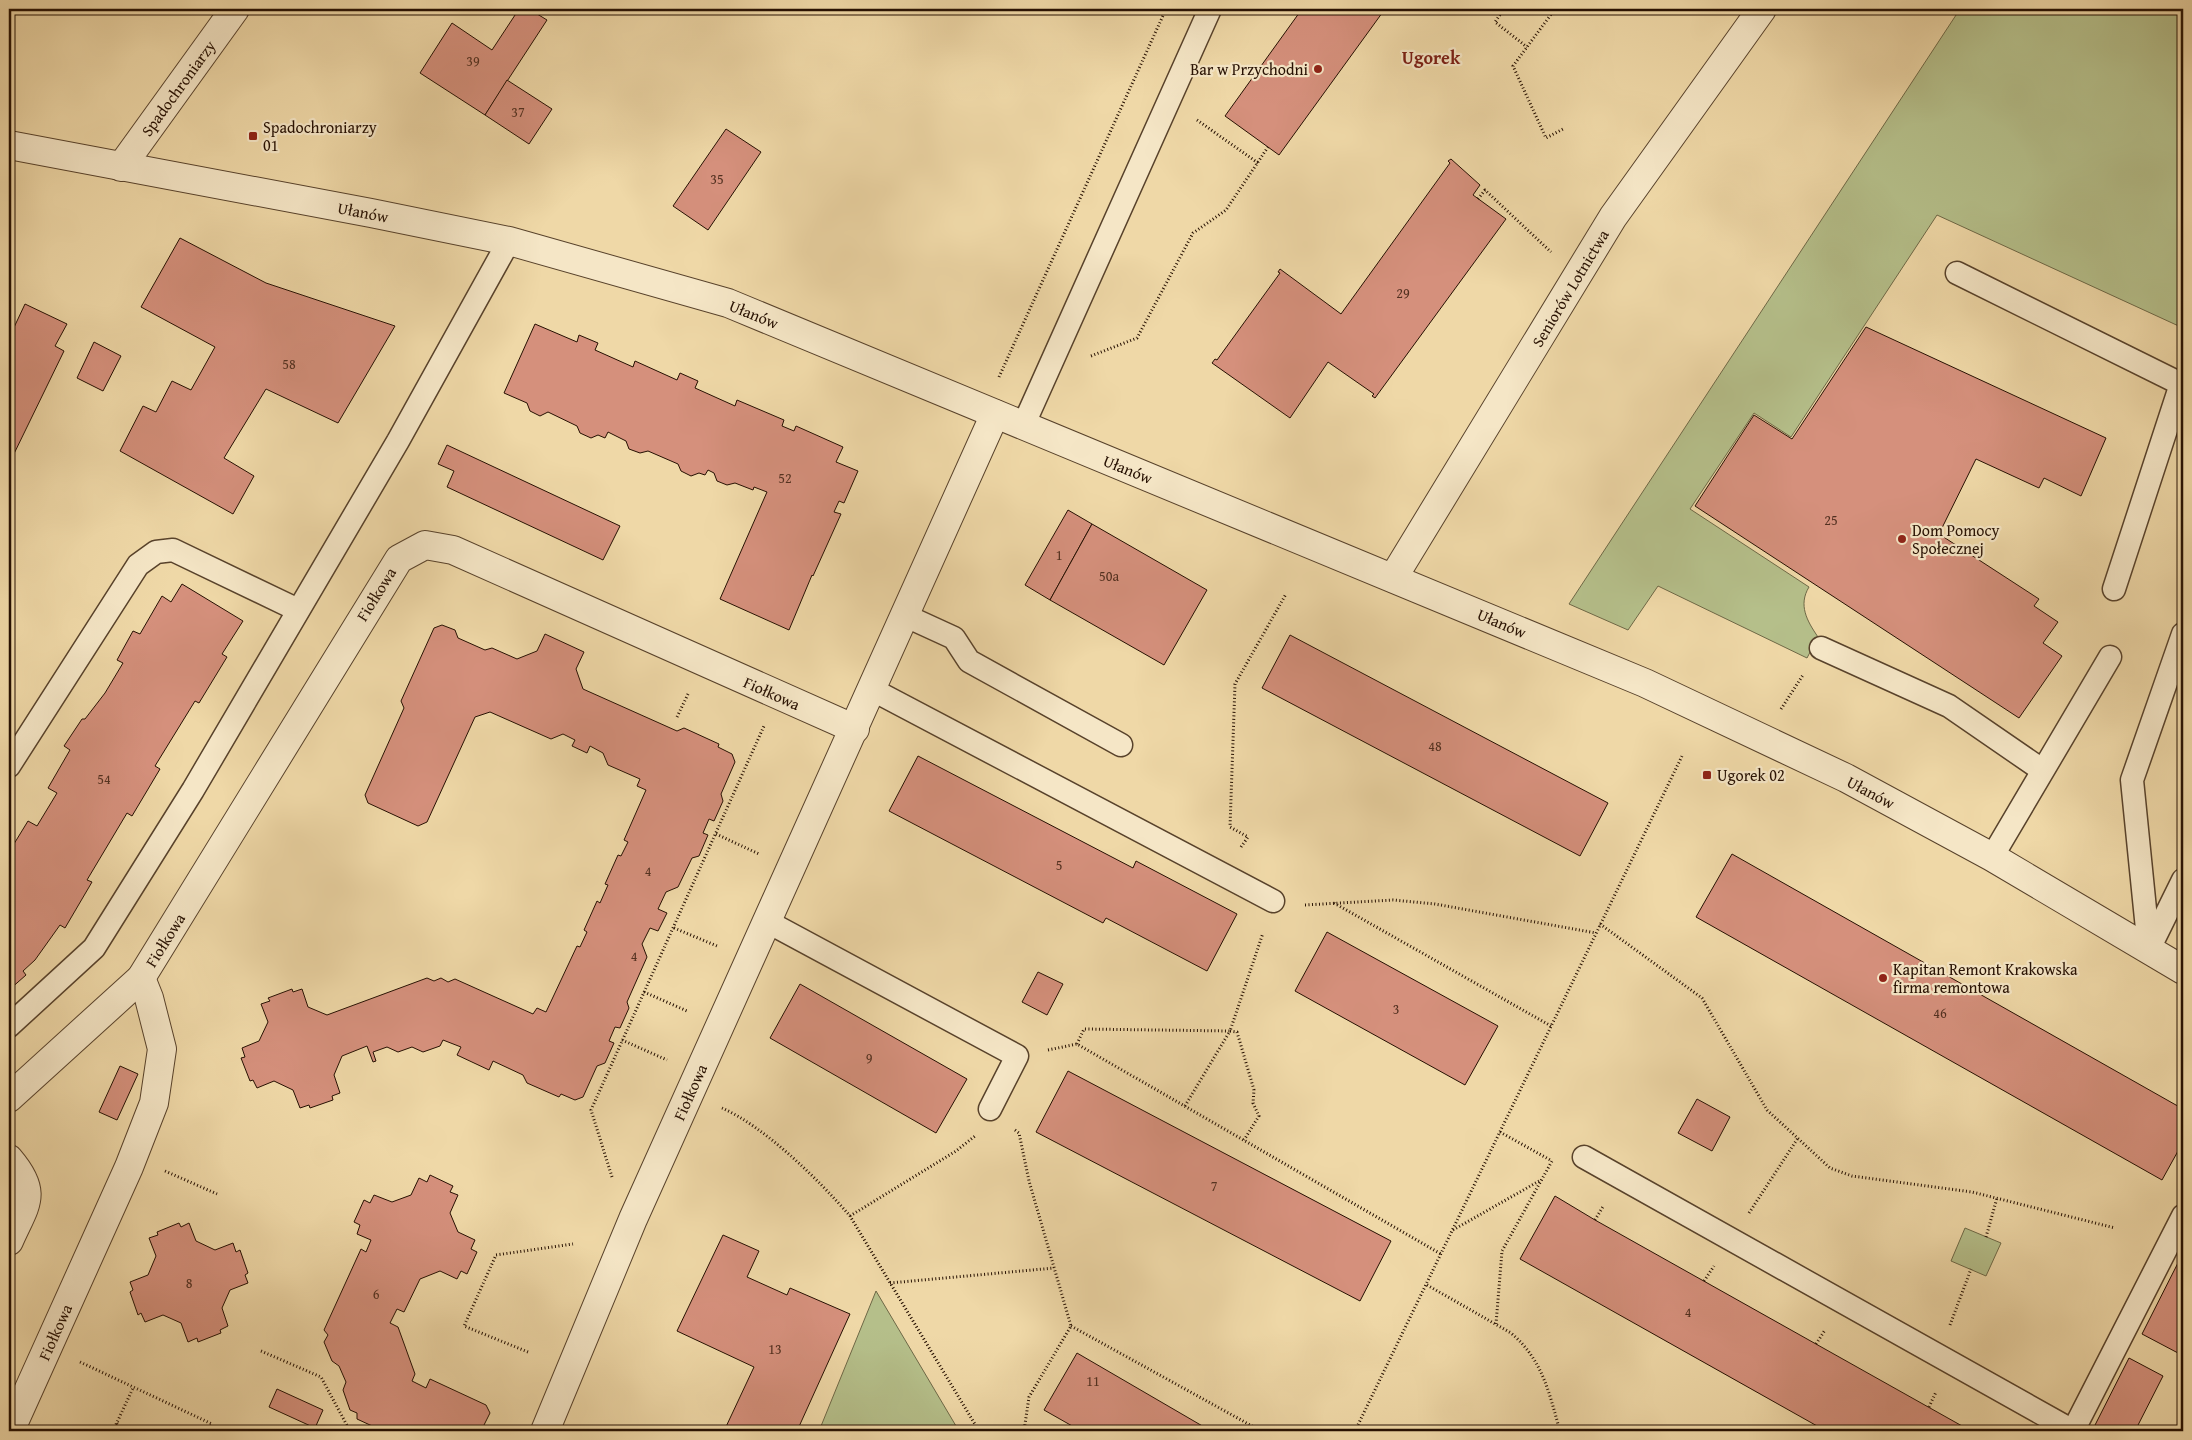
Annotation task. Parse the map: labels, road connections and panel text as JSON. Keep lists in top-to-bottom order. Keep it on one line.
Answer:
{"streets":{"street":["Spadochroniarzy","Ułanów","Seniorów Lotnictwa","Fiołkowa"]},"crossings":[["Spadochroniarzy","Ułanów"],["Ułanów","Seniorów Lotnictwa"],["Ułanów","Fiołkowa"]],"districts":["Ugorek"],"places":{"other":["Bar w Przychodni","Dom Pomocy Społecznej","Kapitan Remont Krakowska firma remontowa"],"transit":["Spadochroniarzy 01","Ugorek 02"]},"house_numbers":["39","37","35","29","58","52","25","1","50a","48","54","5","4","4","3","46","9","7","8","6","4","13","11"]}
